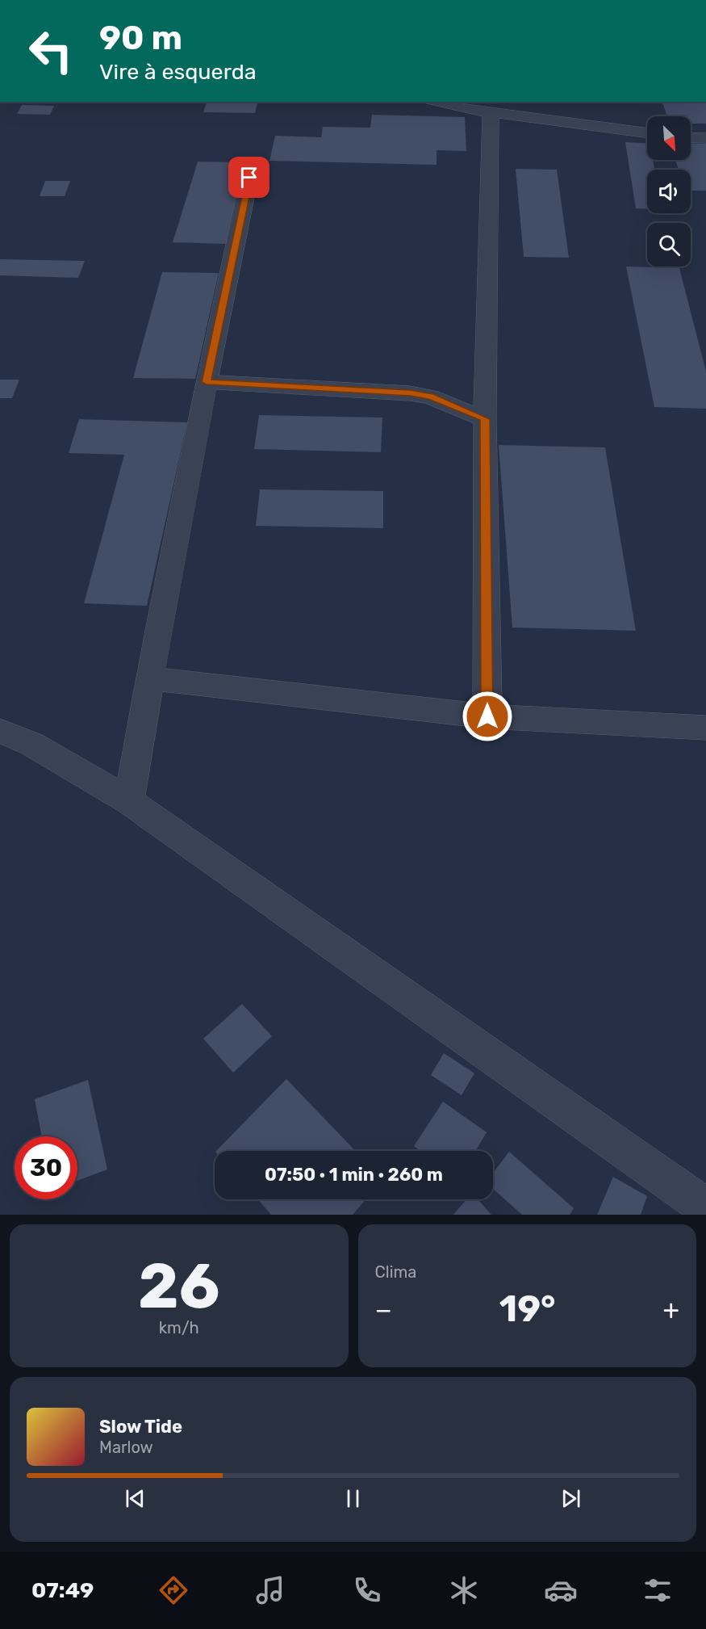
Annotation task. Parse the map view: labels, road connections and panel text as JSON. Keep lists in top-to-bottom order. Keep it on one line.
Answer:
{"north":"bottom right","page":{"turn":["90 m","Vire à esquerda"],"limit":"30","trip":"07:50 · 1 min · 260 m","tile":[["26","km/h"],"Clima"],"heat":["−","19°","+"],"song":["Slow Tide","Marlow"],"tabs":"07:49"}}
